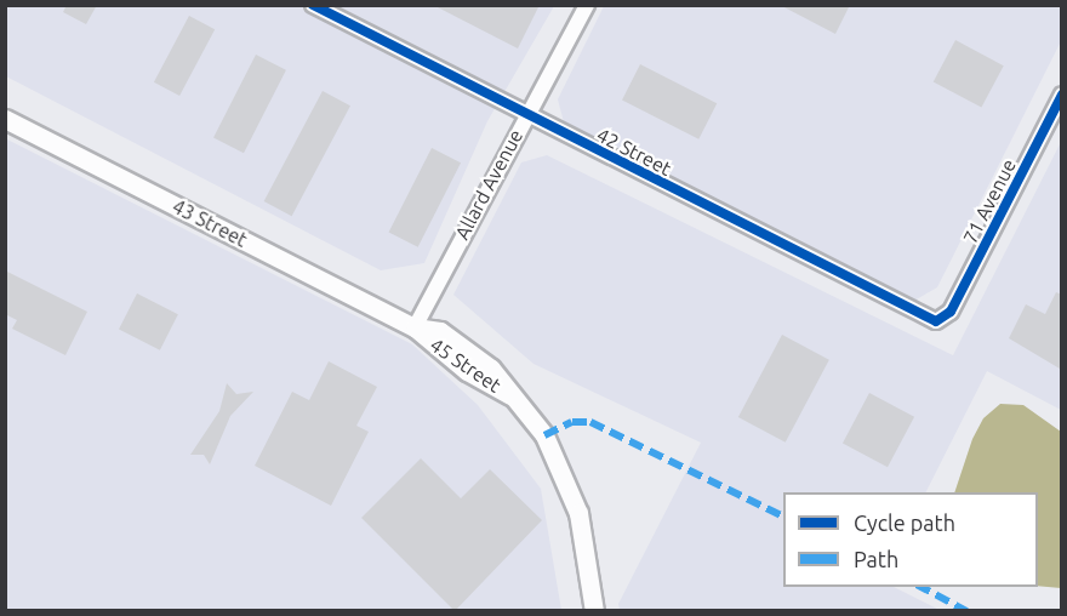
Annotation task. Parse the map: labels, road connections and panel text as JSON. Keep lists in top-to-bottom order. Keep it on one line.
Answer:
{"streets":{"main road":["43 Street","45 Street"],"street":["42 Street","Allard Avenue","71 Avenue"]},"crossings":[["42 Street","Allard Avenue"],["42 Street","71 Avenue"],["Allard Avenue","43 Street"],["Allard Avenue","45 Street"],["43 Street","45 Street"]],"legend":["Cycle path","Path"]}
